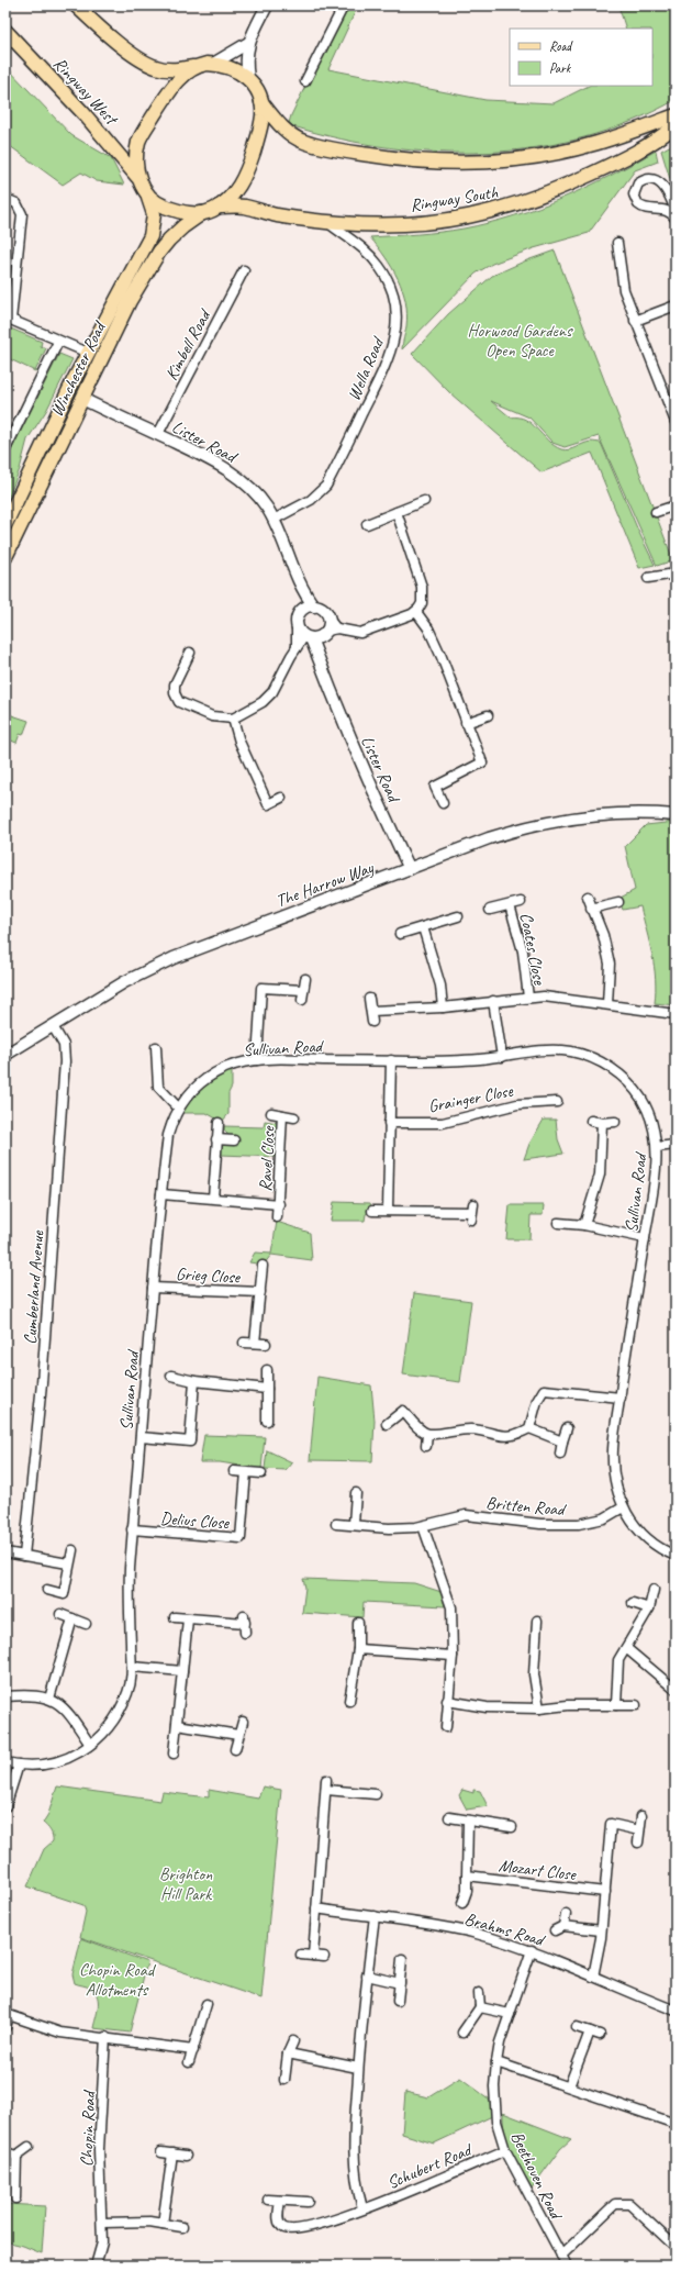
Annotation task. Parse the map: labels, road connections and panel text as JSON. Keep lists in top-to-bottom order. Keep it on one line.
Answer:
{"streets":{"main road":["Ringway West","Ringway South","Winchester Road"],"street":["Kimbell Road","Wella Road","Lister Road","The Harrow Way","Coates Close","Sullivan Road","Grainger Close","Ravel Close","Grieg Close","Cumberland Avenue","Britten Road","Delius Close","Mozart Close","Brahms Road","Chopin Road","Schubert Road","Beethoven Road"]},"crossings":[["Ringway West","Ringway South"],["Ringway West","Winchester Road"],["Ringway South","Winchester Road"],["Ringway South","Wella Road"],["Kimbell Road","Lister Road"],["Winchester Road","Lister Road"],["Wella Road","Lister Road"],["Lister Road","The Harrow Way"],["The Harrow Way","Cumberland Avenue"],["Sullivan Road","Ravel Close"],["Sullivan Road","Grieg Close"],["Sullivan Road","Britten Road"],["Sullivan Road","Delius Close"],["Brahms Road","Beethoven Road"],["Schubert Road","Beethoven Road"]],"parks":["Horwood Gardens Open Space","Brighton Hill Park","Chopin Road Allotments"],"legend":["Road","Park"]}
